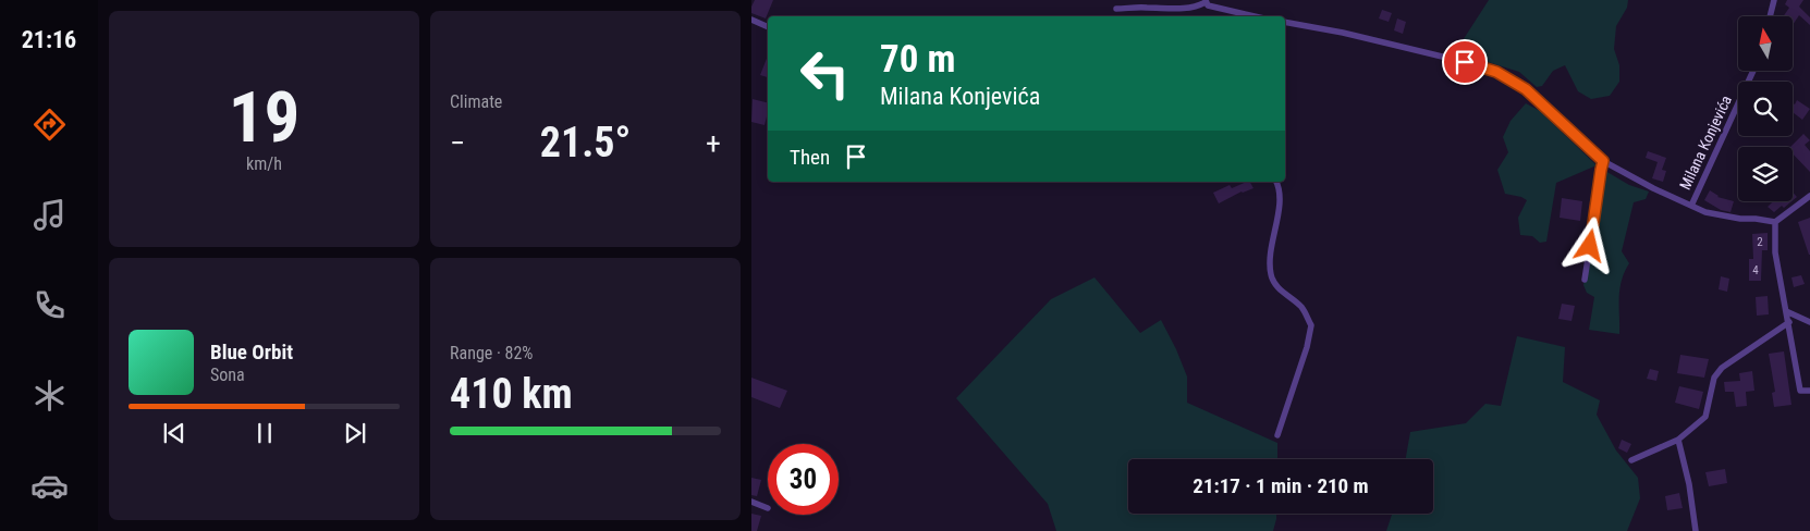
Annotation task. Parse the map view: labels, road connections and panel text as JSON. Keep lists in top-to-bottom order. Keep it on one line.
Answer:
{"streets":{"street":["Milana Konjevića"]},"house_numbers":["2","4"],"north":"top","page":{"tabs":"21:16","tile":[["19","km/h"],"Climate",["Range · 82%","410 km"]],"turn":["70 m","Milana Konjevića"],"heat":["−","21.5°","+"],"then":"Then","song":["Blue Orbit","Sona"],"limit":"30","trip":"21:17 · 1 min · 210 m"}}
